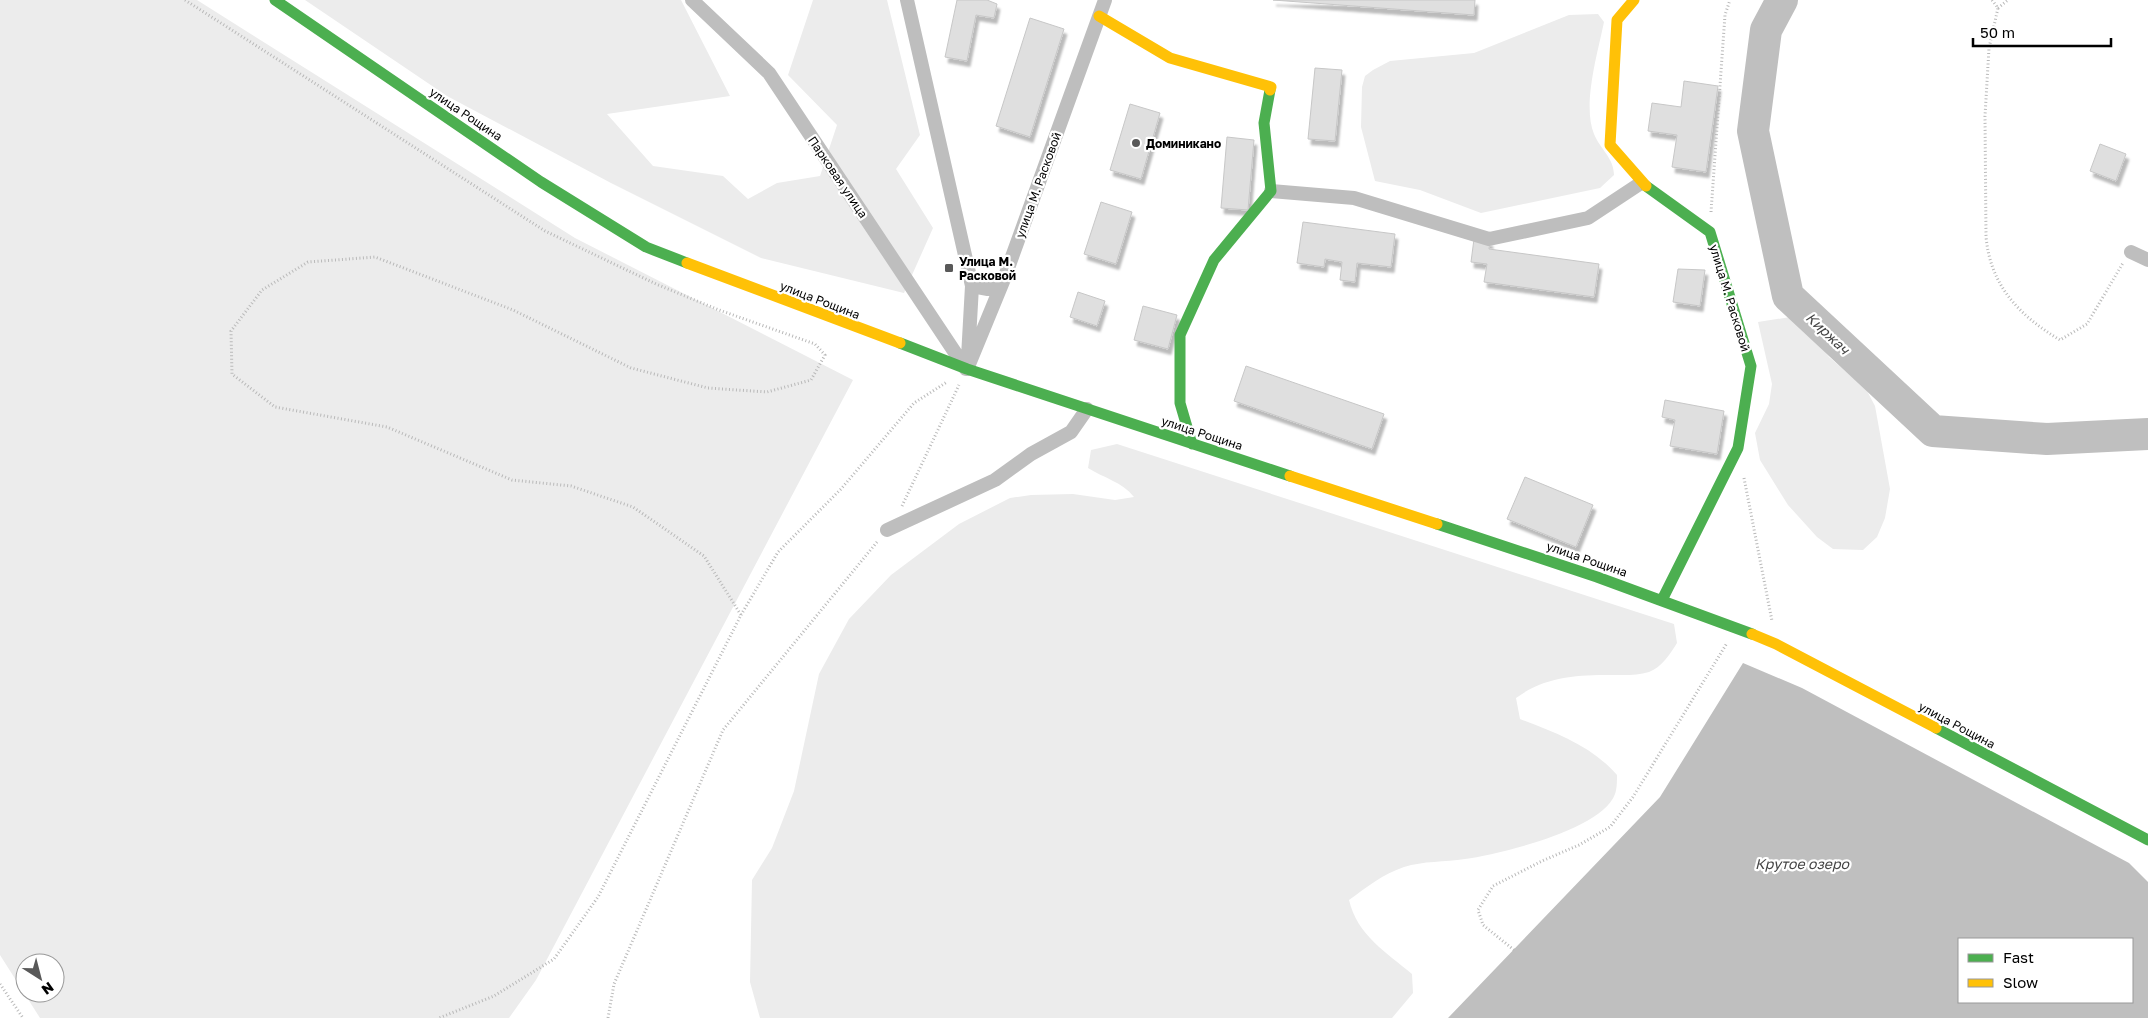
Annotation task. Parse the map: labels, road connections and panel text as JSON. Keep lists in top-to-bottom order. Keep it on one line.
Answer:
{"streets":{"street":["улица Рощина","Парковая улица","улица М. Расковой"]},"crossings":[["улица Рощина","Парковая улица"],["улица Рощина","улица М. Расковой"],["Парковая улица","улица М. Расковой"]],"water":["Киржач","Крутое озеро"],"places":{"other":["Доминикано"],"transit":["Улица М. Расковой"]},"legend":["Fast","Slow"],"scale_bar":"50 m","north":"bottom right"}
